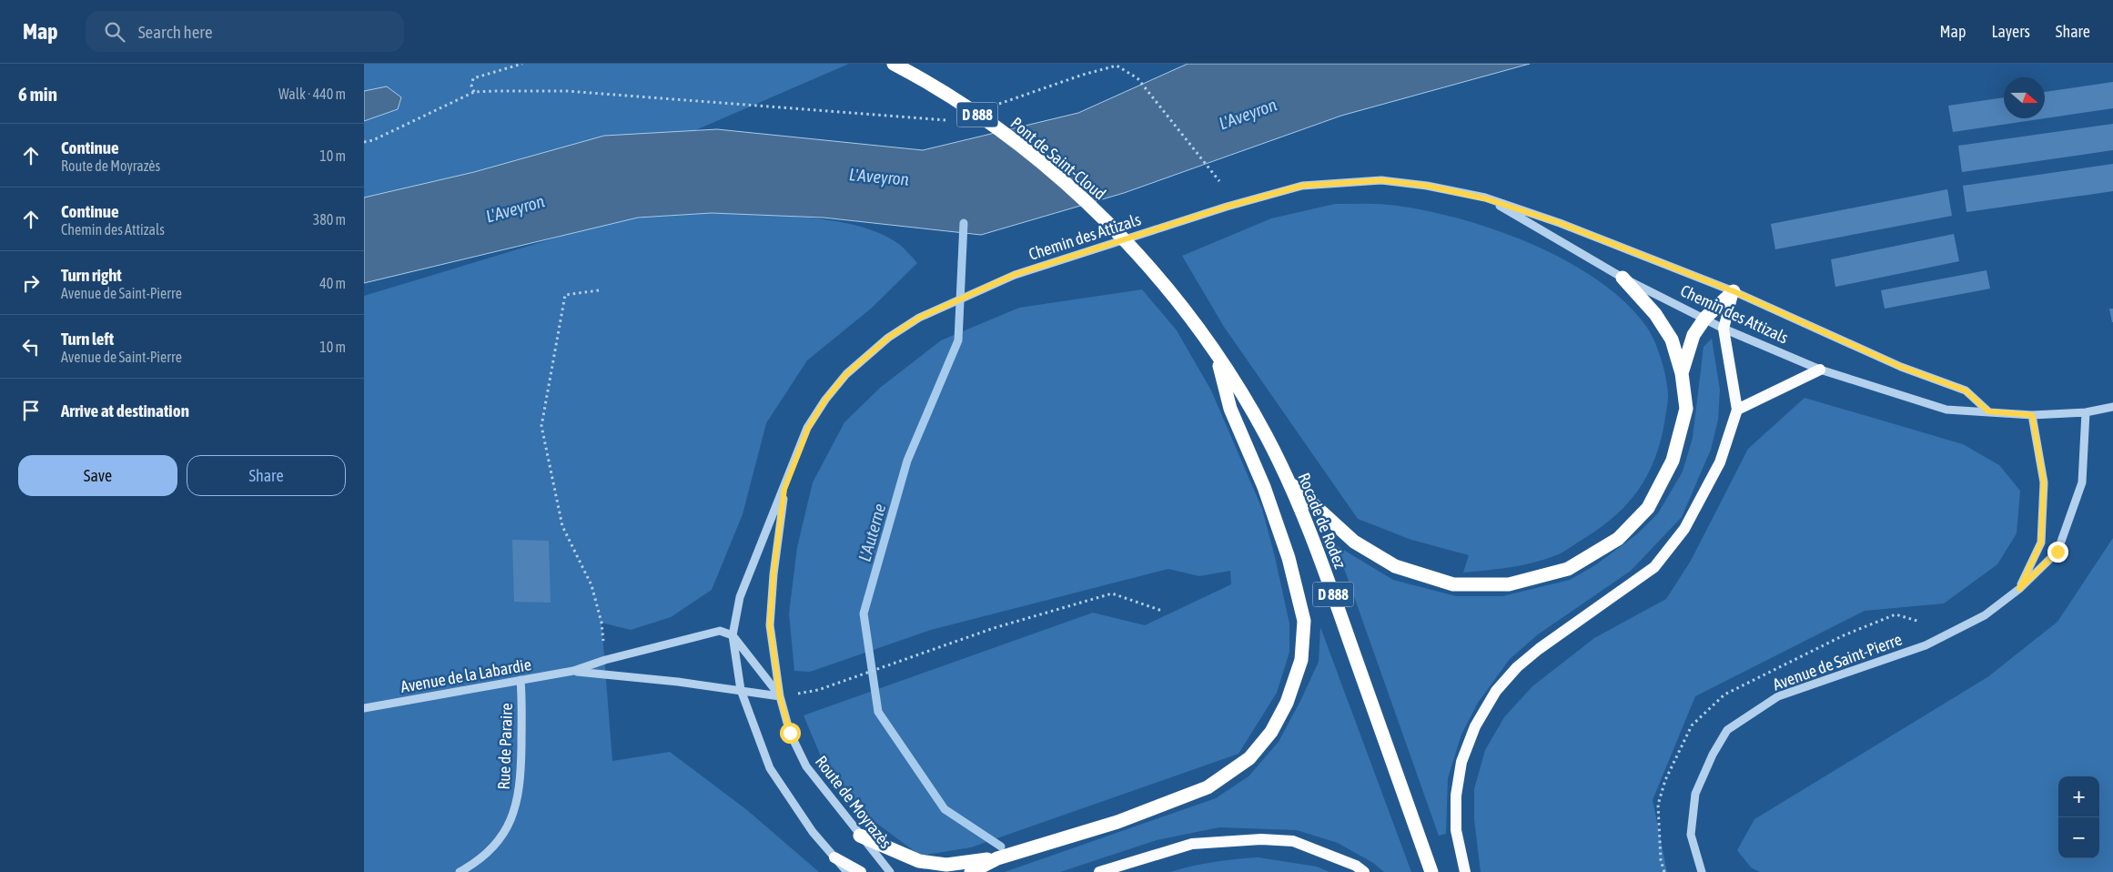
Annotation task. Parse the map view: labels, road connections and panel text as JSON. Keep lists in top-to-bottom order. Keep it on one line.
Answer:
{"streets":{"highway":["D 888","Pont de Saint-Cloud","Rocade de Rodez"],"street":["Chemin des Attizals","Avenue de Saint-Pierre","Avenue de la Labardie","Rue de Paraire","Route de Moyrazès"]},"crossings":[["Pont de Saint-Cloud","Rocade de Rodez"],["Chemin des Attizals","Avenue de Saint-Pierre"],["Chemin des Attizals","Avenue de la Labardie"],["Chemin des Attizals","Route de Moyrazès"],["Avenue de la Labardie","Rue de Paraire"]],"water":["L'Aveyron","L'Auterne"],"north":"right","page":{"header":"Map","search":"Search here","nav":["Map","Layers","Share"],"heading":["6 min","Walk · 440 m"],"list":[["Continue","Route de Moyrazès","10 m"],["Continue","Chemin des Attizals","380 m"],["Turn right","Avenue de Saint-Pierre","40 m"],["Turn left","Avenue de Saint-Pierre","10 m"],"Arrive at destination"],"buttons":["Save","Share"],"map_buttons":["+","−"]}}
